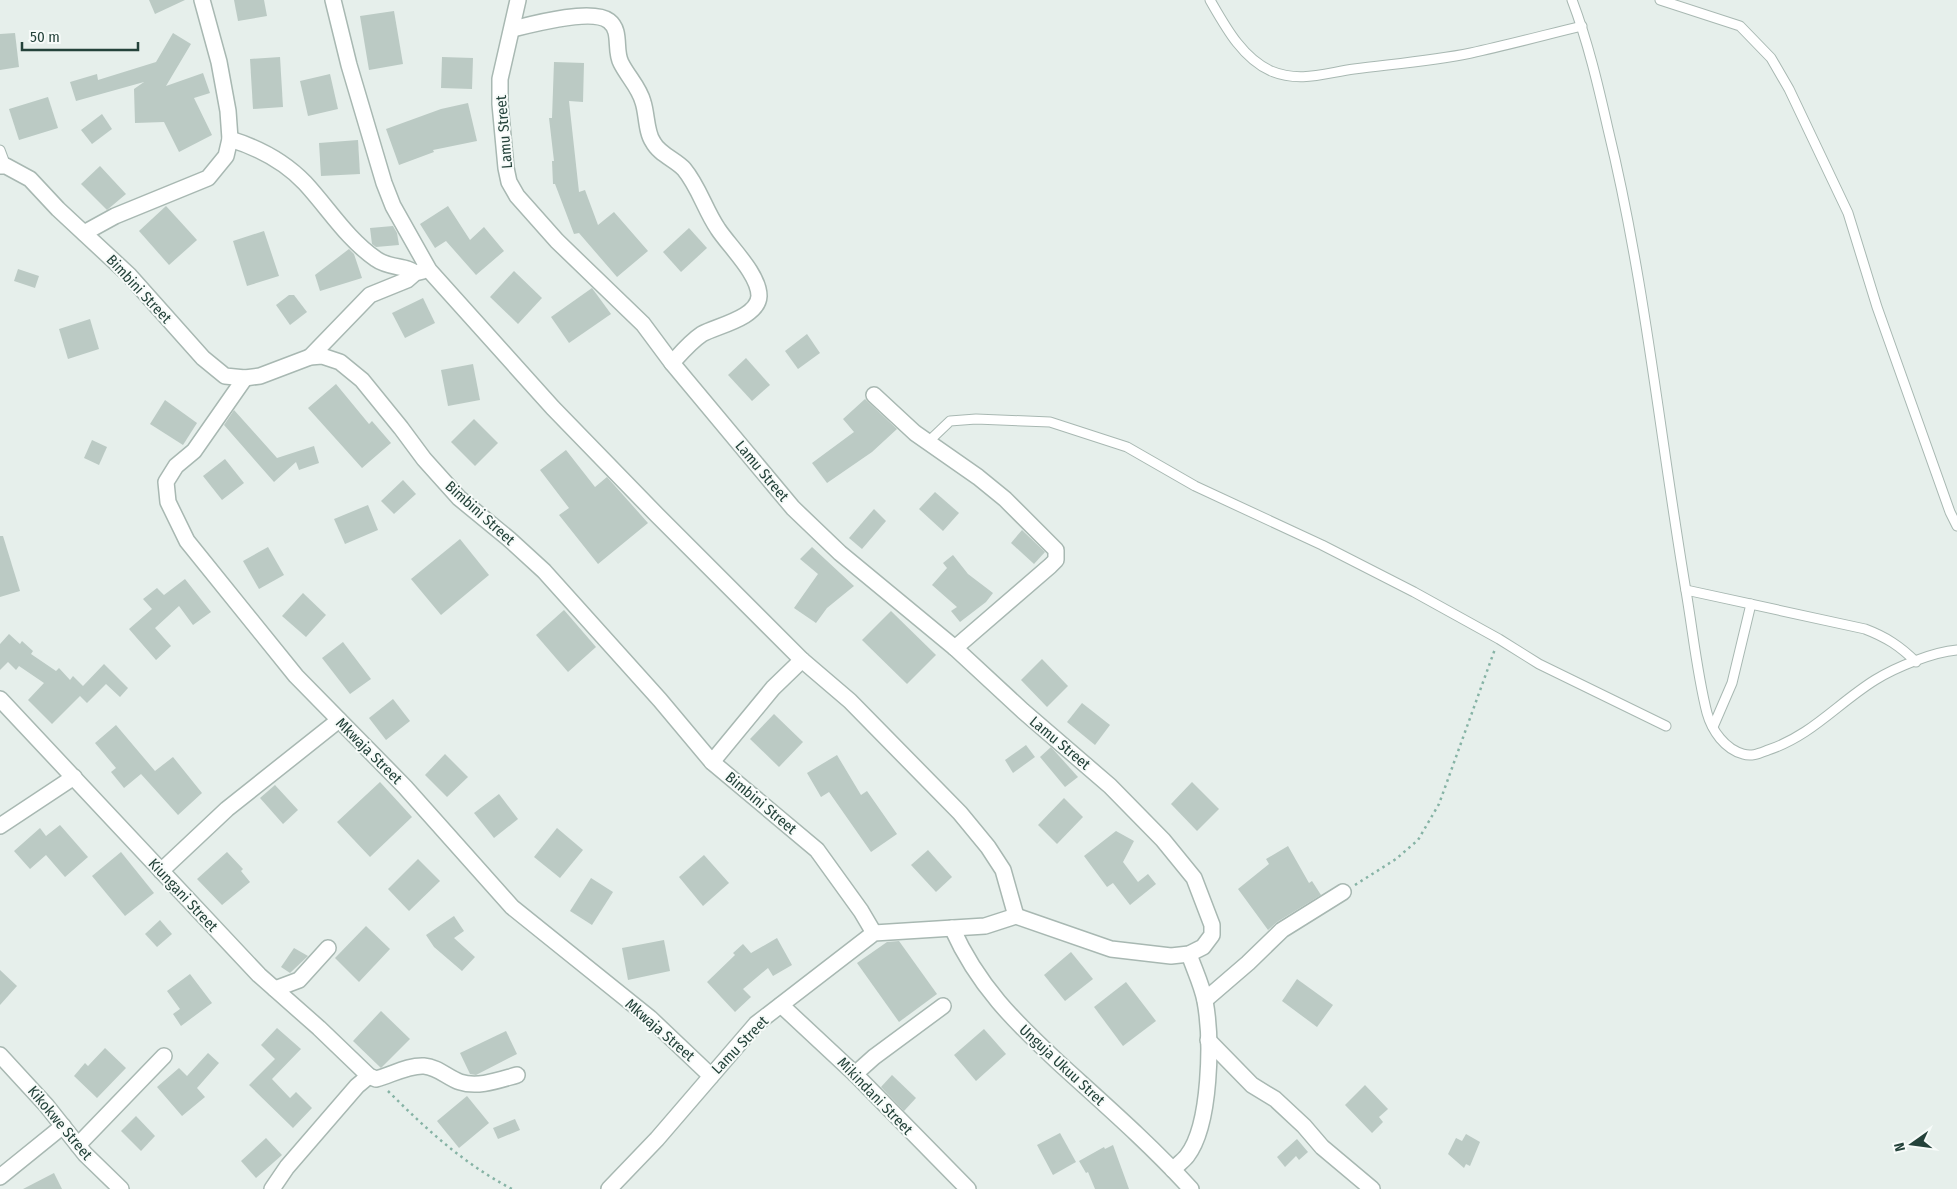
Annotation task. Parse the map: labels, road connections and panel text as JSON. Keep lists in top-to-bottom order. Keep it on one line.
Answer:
{"streets":{"street":["Lamu Street","Bimbini Street","Mkwaja Street","Kiungani Street","Unguja Ukuu Stret","Mikindani Street","Kikokwe Street"]},"crossings":[["Lamu Street","Bimbini Street"],["Lamu Street","Mkwaja Street"],["Lamu Street","Mikindani Street"],["Bimbini Street","Mkwaja Street"]],"scale_bar":"50 m","north":"left"}
